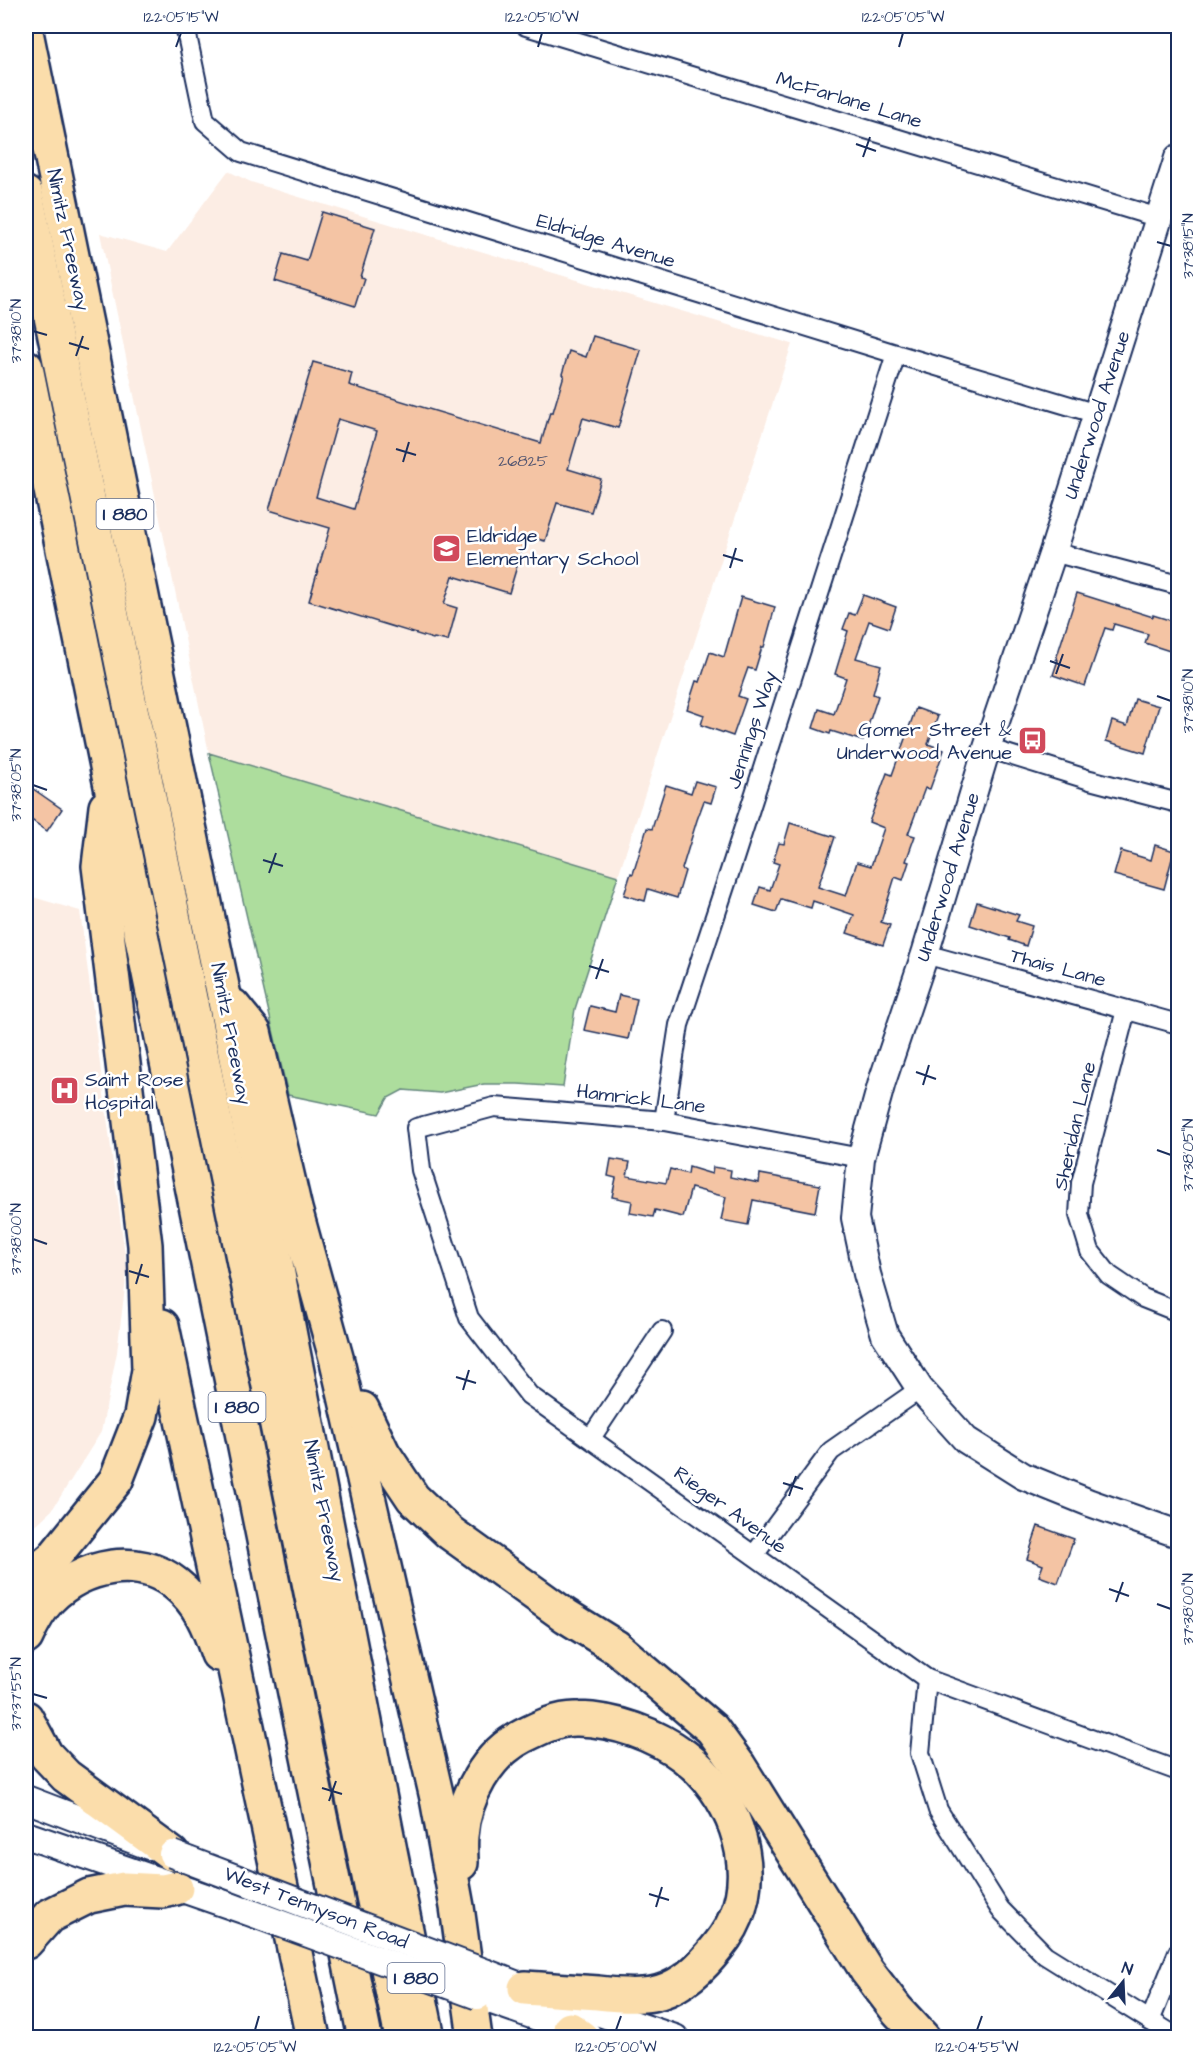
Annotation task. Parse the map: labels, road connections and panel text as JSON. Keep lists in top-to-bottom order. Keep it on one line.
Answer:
{"streets":{"highway":["Nimitz Freeway","I 880"],"street":["McFarlane Lane","Eldridge Avenue","Underwood Avenue","Jennings Way","Thais Lane","Hamrick Lane","Sheridan Lane","Rieger Avenue","West Tennyson Road"]},"crossings":[["McFarlane Lane","Underwood Avenue"],["Eldridge Avenue","Underwood Avenue"],["Eldridge Avenue","Jennings Way"],["Underwood Avenue","Thais Lane"],["Underwood Avenue","Hamrick Lane"],["Jennings Way","Hamrick Lane"],["Thais Lane","Sheridan Lane"],["Hamrick Lane","Rieger Avenue"]],"places":{"school or university":["Eldridge Elementary School"],"bus stop":["Gomer Street & Underwood Avenue"],"hospital":["Saint Rose Hospital"]},"house_numbers":["26825"],"north":"top","coordinates":["122°05'15\"W","122°05'10\"W","122°05'05\"W","37°38'15\"N","37°38'10\"N","37°38'05\"N","37°38'00\"N","37°37'55\"N","122°05'00\"W","122°04'55\"W"]}
